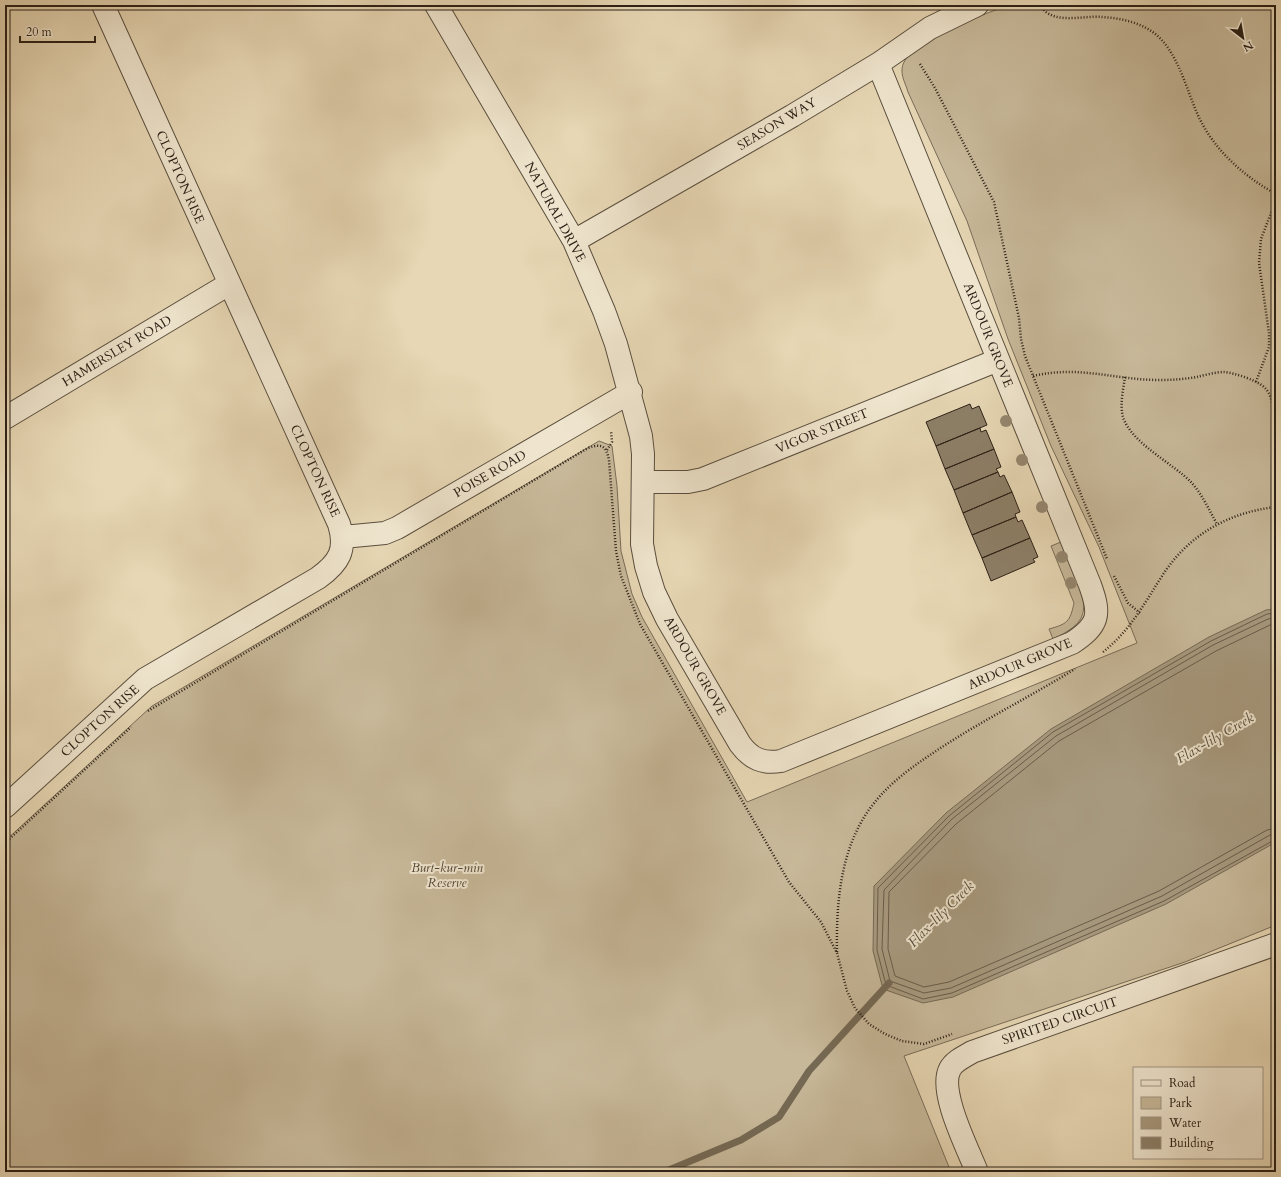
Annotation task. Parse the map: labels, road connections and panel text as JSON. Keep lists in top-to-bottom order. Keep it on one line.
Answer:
{"streets":{"street":["SEASON WAY","CLOPTON RISE","NATURAL DRIVE","ARDOUR GROVE","HAMERSLEY ROAD","VIGOR STREET","POISE ROAD","SPIRITED CIRCUIT"]},"crossings":[["SEASON WAY","NATURAL DRIVE"],["SEASON WAY","ARDOUR GROVE"],["CLOPTON RISE","HAMERSLEY ROAD"],["CLOPTON RISE","POISE ROAD"],["NATURAL DRIVE","ARDOUR GROVE"],["NATURAL DRIVE","VIGOR STREET"],["NATURAL DRIVE","POISE ROAD"],["ARDOUR GROVE","VIGOR STREET"]],"water":["Flax-lily Creek"],"parks":["Burt-kur-min Reserve"],"legend":["Road","Park","Water","Building"],"scale_bar":"20 m","north":"bottom right"}
